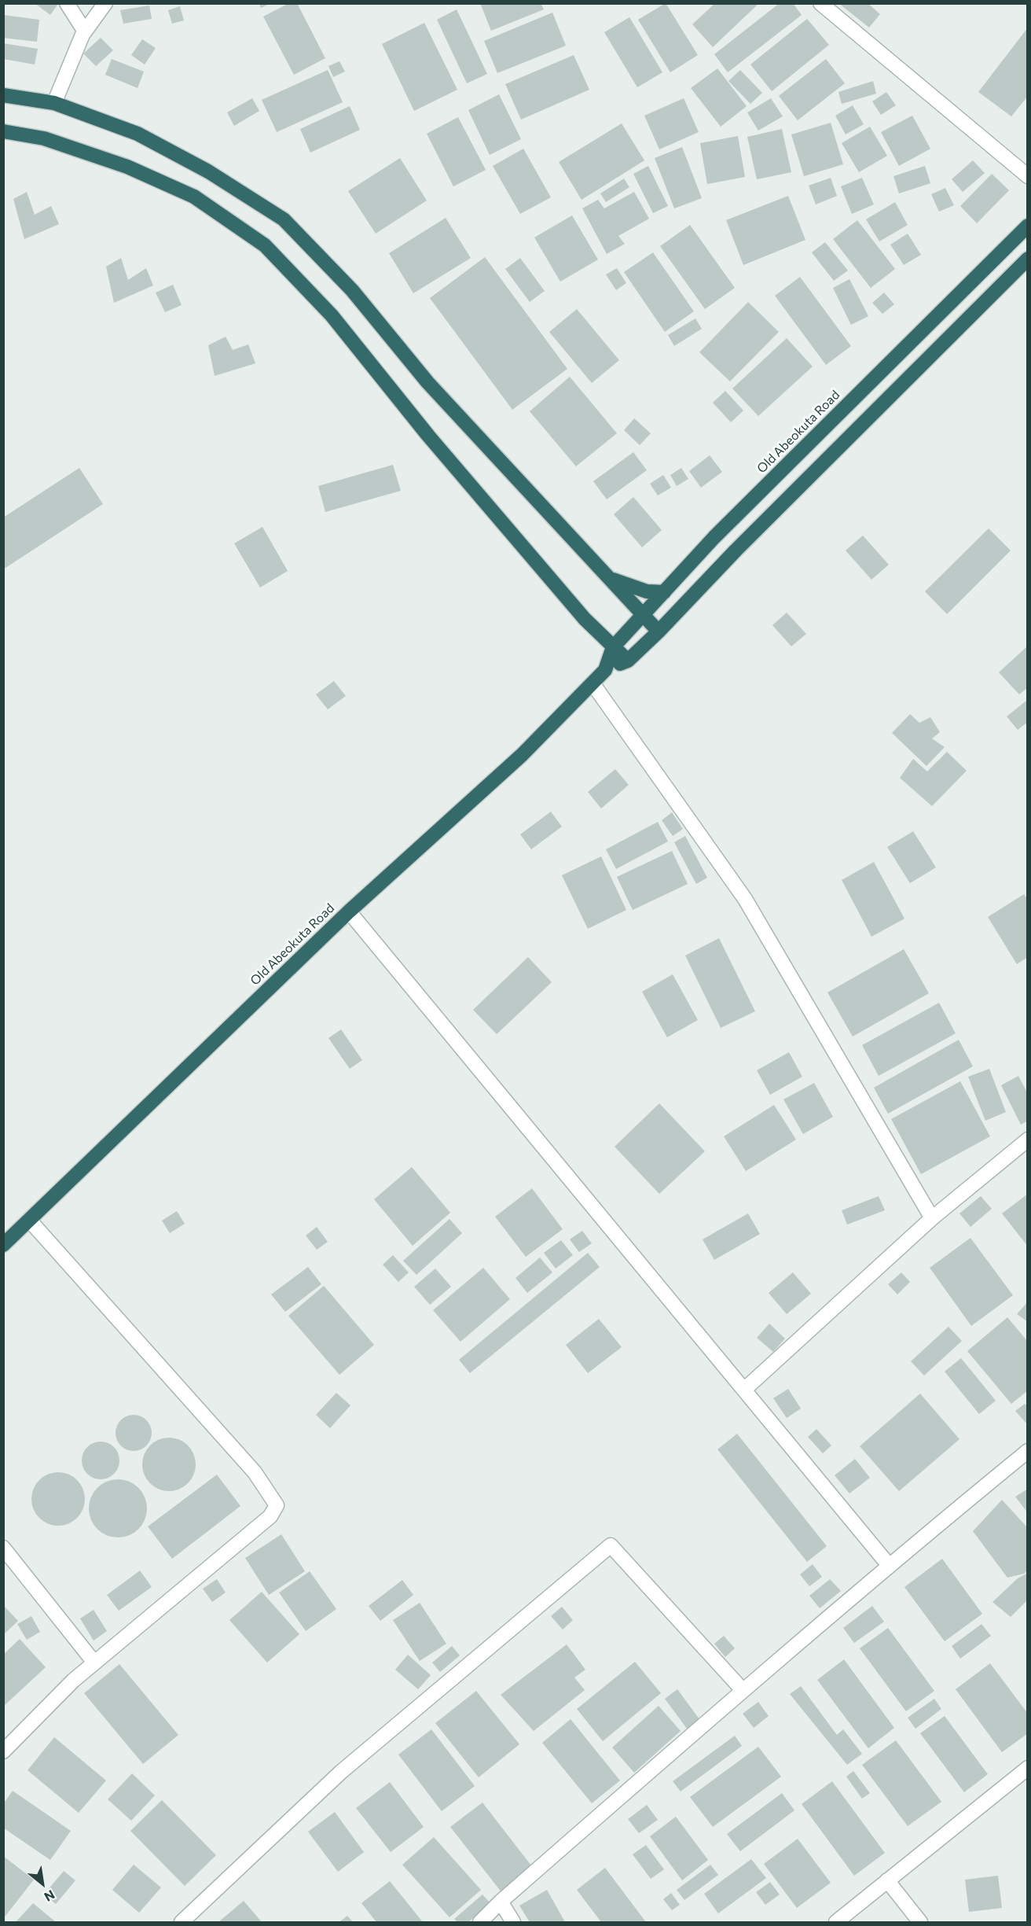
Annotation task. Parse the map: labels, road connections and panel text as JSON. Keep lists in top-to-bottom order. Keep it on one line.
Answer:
{"streets":{"highway":["Old Abeokuta Road"]},"north":"bottom right"}
